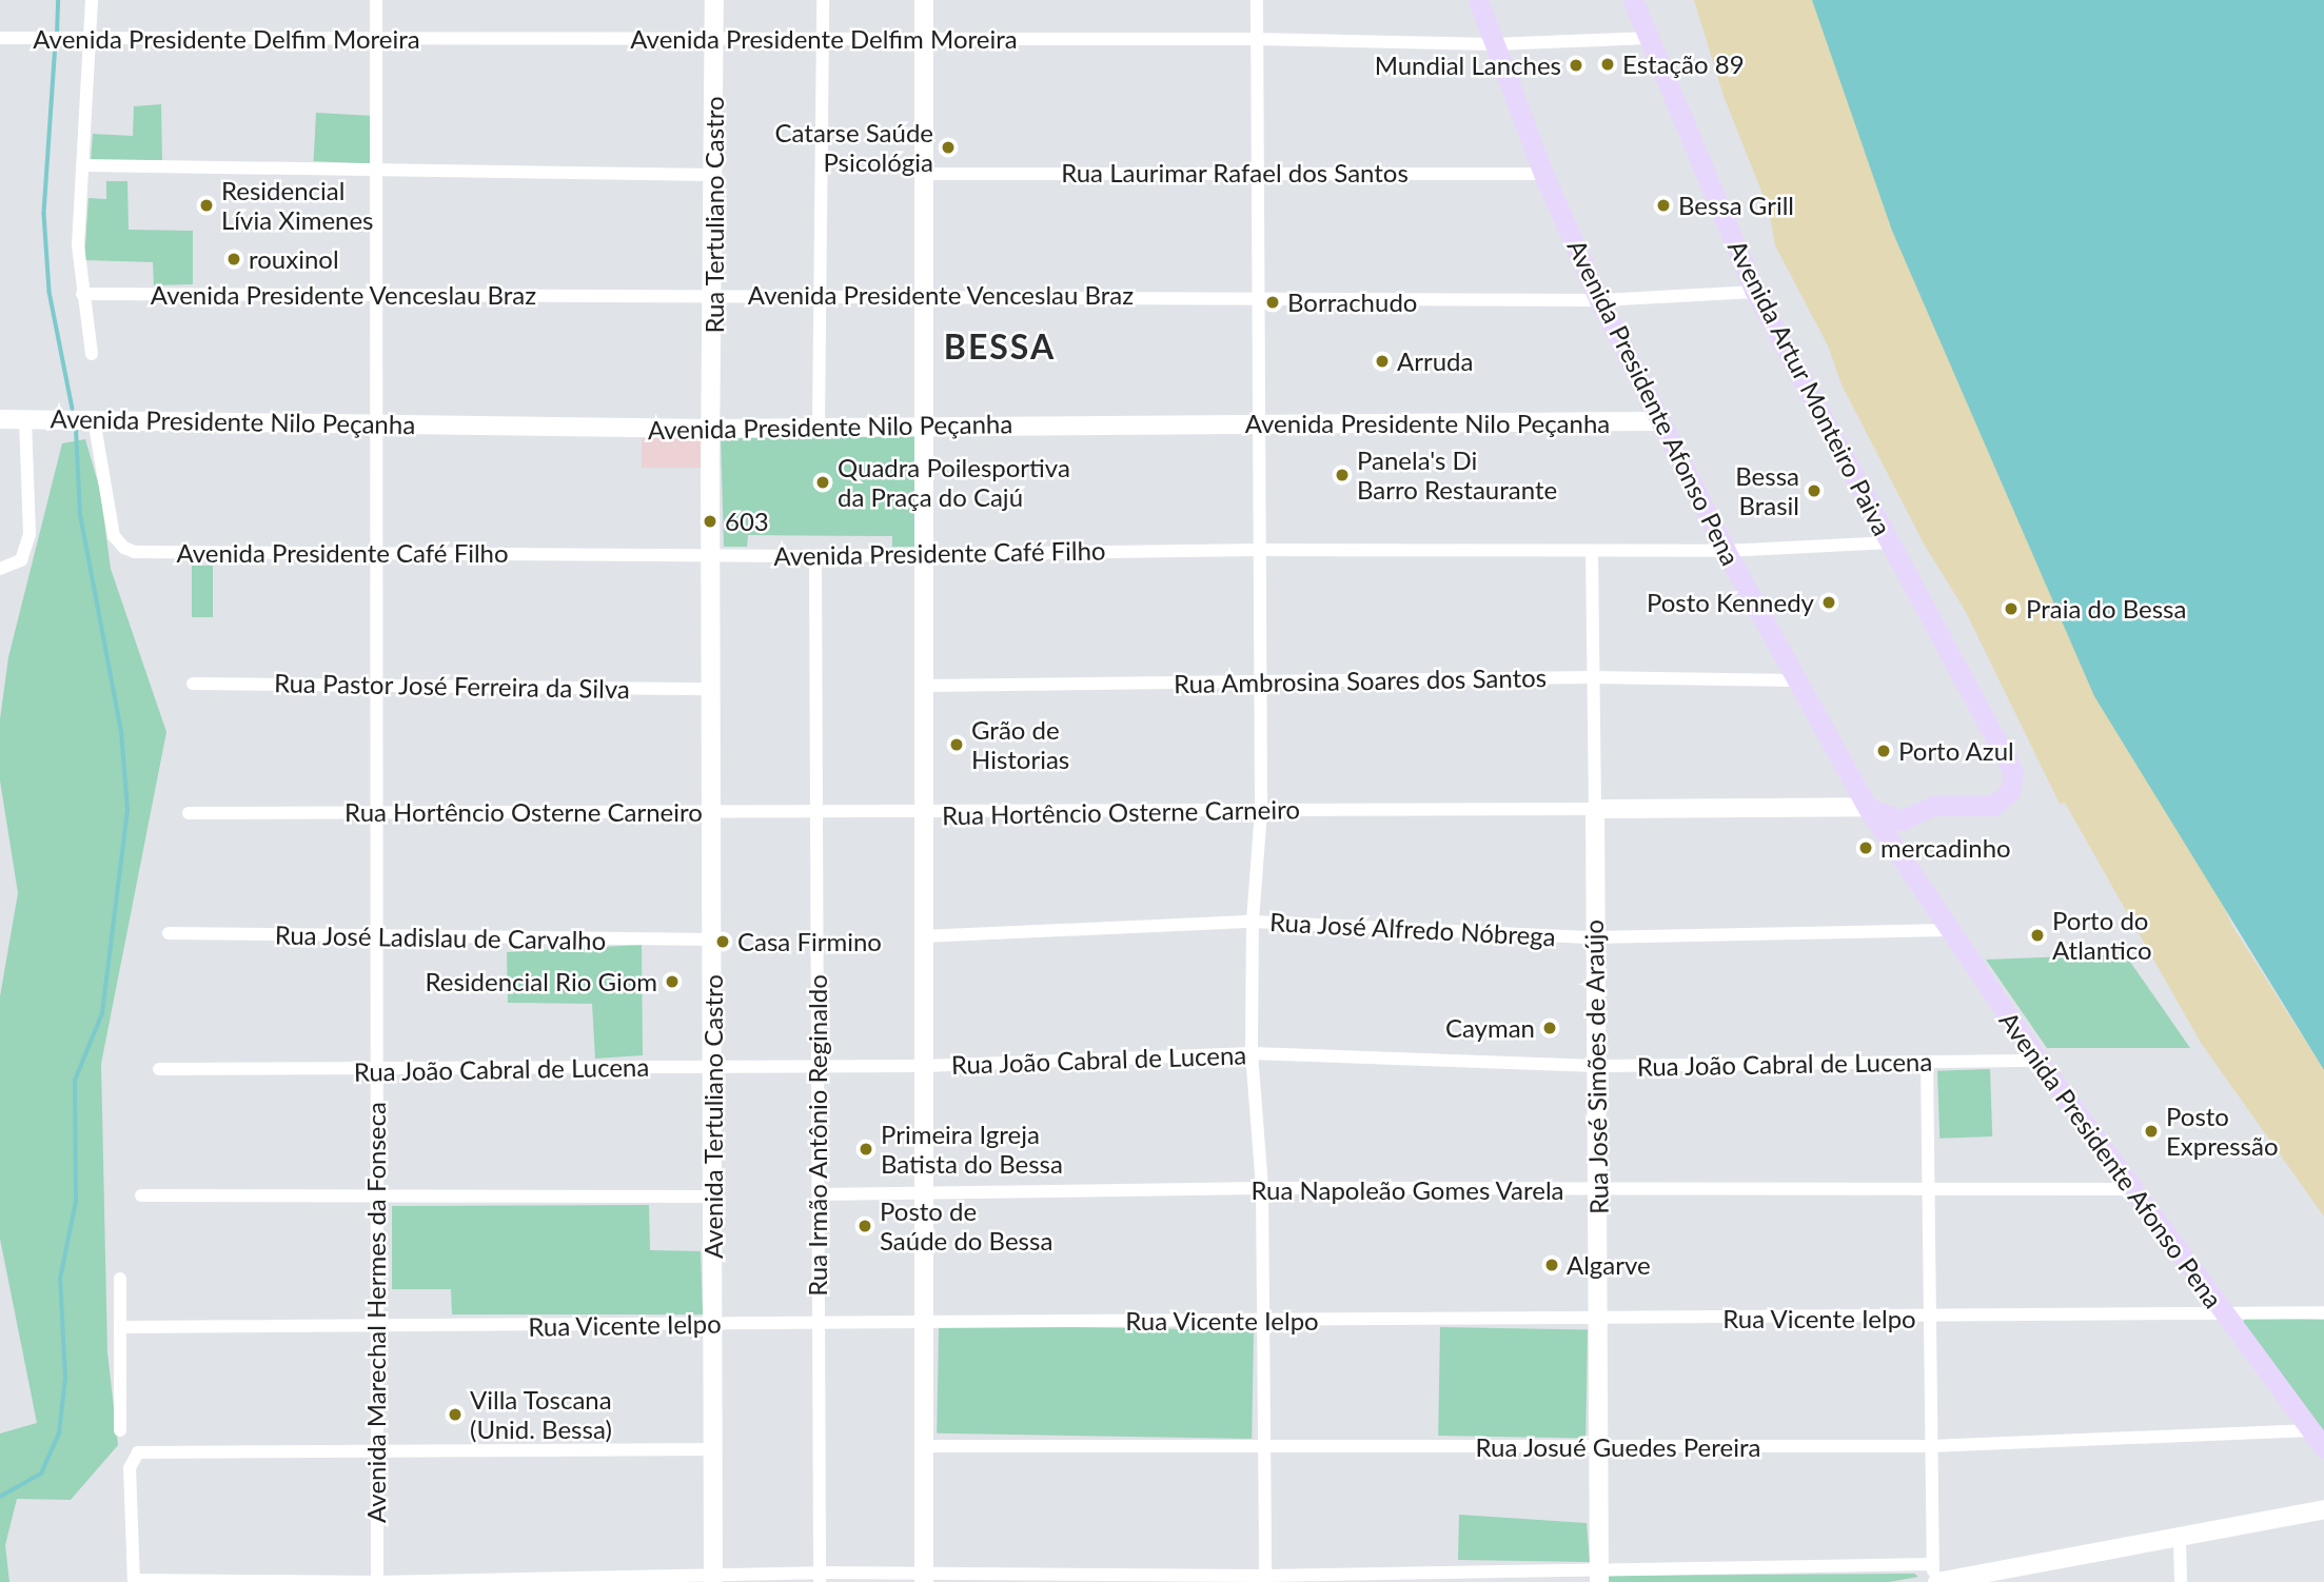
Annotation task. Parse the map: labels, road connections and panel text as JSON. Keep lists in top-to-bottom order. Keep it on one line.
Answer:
{"streets":{"main road":["Avenida Artur Monteiro Paiva","Avenida Presidente Afonso Pena","Rua Hortêncio Osterne Carneiro"],"street":["Avenida Presidente Delfim Moreira","Rua Laurimar Rafael dos Santos","Rua Tertuliano Castro","Avenida Presidente Venceslau Braz","Avenida Presidente Nilo Peçanha","Avenida Presidente Café Filho","Rua Ambrosina Soares dos Santos","Rua Pastor José Ferreira da Silva","Rua José Alfredo Nóbrega","Rua José Ladislau de Carvalho","Rua João Cabral de Lucena","Rua José Simões de Araújo","Avenida Tertuliano Castro","Rua Irmão Antônio Reginaldo","Rua Napoleão Gomes Varela","Avenida Marechal Hermes da Fonseca","Rua Vicente Ielpo","Rua Josué Guedes Pereira"]},"crossings":[["Avenida Presidente Delfim Moreira","Rua Tertuliano Castro"],["Avenida Presidente Delfim Moreira","Avenida Artur Monteiro Paiva"],["Avenida Presidente Delfim Moreira","Avenida Presidente Afonso Pena"],["Avenida Presidente Delfim Moreira","Avenida Marechal Hermes da Fonseca"],["Rua Laurimar Rafael dos Santos","Avenida Presidente Afonso Pena"],["Rua Tertuliano Castro","Avenida Presidente Venceslau Braz"],["Rua Tertuliano Castro","Avenida Presidente Nilo Peçanha"],["Rua Tertuliano Castro","Avenida Tertuliano Castro"],["Avenida Presidente Venceslau Braz","Avenida Artur Monteiro Paiva"],["Avenida Presidente Venceslau Braz","Avenida Presidente Afonso Pena"],["Avenida Presidente Venceslau Braz","Avenida Marechal Hermes da Fonseca"],["Avenida Artur Monteiro Paiva","Avenida Presidente Afonso Pena"],["Avenida Artur Monteiro Paiva","Avenida Presidente Café Filho"],["Avenida Artur Monteiro Paiva","Rua Hortêncio Osterne Carneiro"],["Avenida Presidente Afonso Pena","Avenida Presidente Nilo Peçanha"],["Avenida Presidente Afonso Pena","Avenida Presidente Café Filho"],["Avenida Presidente Afonso Pena","Rua Ambrosina Soares dos Santos"],["Avenida Presidente Afonso Pena","Rua Hortêncio Osterne Carneiro"],["Avenida Presidente Afonso Pena","Rua José Alfredo Nóbrega"],["Avenida Presidente Afonso Pena","Rua João Cabral de Lucena"],["Avenida Presidente Afonso Pena","Rua Napoleão Gomes Varela"],["Avenida Presidente Afonso Pena","Rua Vicente Ielpo"],["Avenida Presidente Afonso Pena","Rua Josué Guedes Pereira"],["Avenida Presidente Nilo Peçanha","Avenida Presidente Café Filho"],["Avenida Presidente Nilo Peçanha","Avenida Tertuliano Castro"],["Avenida Presidente Nilo Peçanha","Avenida Marechal Hermes da Fonseca"],["Avenida Presidente Café Filho","Rua José Simões de Araújo"],["Avenida Presidente Café Filho","Avenida Tertuliano Castro"],["Avenida Presidente Café Filho","Rua Irmão Antônio Reginaldo"],["Avenida Presidente Café Filho","Avenida Marechal Hermes da Fonseca"],["Rua Ambrosina Soares dos Santos","Rua José Simões de Araújo"],["Rua Pastor José Ferreira da Silva","Avenida Tertuliano Castro"],["Rua Pastor José Ferreira da Silva","Avenida Marechal Hermes da Fonseca"],["Rua Hortêncio Osterne Carneiro","Rua José Simões de Araújo"],["Rua Hortêncio Osterne Carneiro","Avenida Tertuliano Castro"],["Rua Hortêncio Osterne Carneiro","Rua Irmão Antônio Reginaldo"],["Rua Hortêncio Osterne Carneiro","Avenida Marechal Hermes da Fonseca"],["Rua José Alfredo Nóbrega","Rua José Simões de Araújo"],["Rua José Ladislau de Carvalho","Avenida Tertuliano Castro"],["Rua José Ladislau de Carvalho","Avenida Marechal Hermes da Fonseca"],["Rua João Cabral de Lucena","Rua José Simões de Araújo"],["Rua João Cabral de Lucena","Avenida Tertuliano Castro"],["Rua João Cabral de Lucena","Rua Irmão Antônio Reginaldo"],["Rua João Cabral de Lucena","Avenida Marechal Hermes da Fonseca"],["Rua José Simões de Araújo","Rua Napoleão Gomes Varela"],["Rua José Simões de Araújo","Rua Vicente Ielpo"],["Rua José Simões de Araújo","Rua Josué Guedes Pereira"],["Avenida Tertuliano Castro","Rua Vicente Ielpo"],["Rua Irmão Antônio Reginaldo","Rua Napoleão Gomes Varela"],["Rua Irmão Antônio Reginaldo","Rua Vicente Ielpo"],["Avenida Marechal Hermes da Fonseca","Rua Vicente Ielpo"]],"districts":["BESSA"],"places":["Estação 89","Mundial Lanches","Catarse Saúde Psicológia","Residencial Lívia Ximenes","Bessa Grill","rouxinol","Borrachudo","Arruda","Panela's Di Barro Restaurante","Quadra Poilesportiva da Praça do Cajú","Bessa Brasil","603","Posto Kennedy","Praia do Bessa","Grão de Historias","Porto Azul","mercadinho","Porto do Atlantico","Casa Firmino","Residencial Rio Giom","Cayman","Posto Expressão","Primeira Igreja Batista do Bessa","Posto de Saúde do Bessa","Algarve","Villa Toscana (Unid. Bessa)"]}
